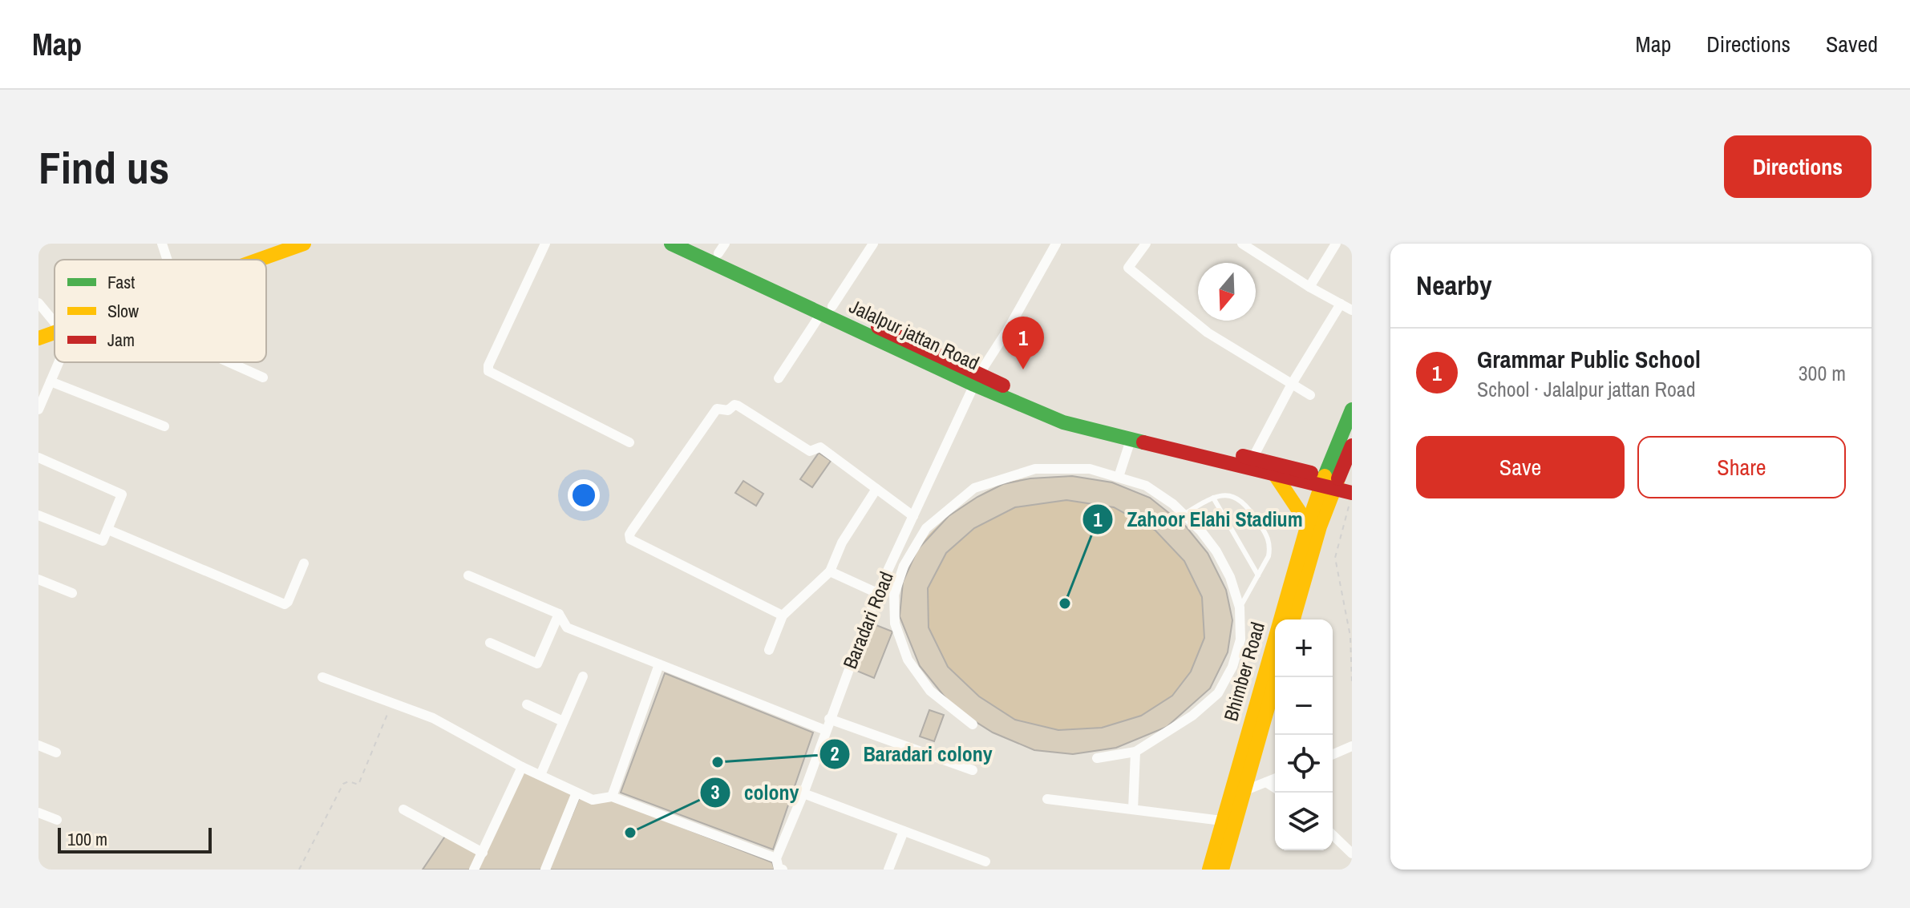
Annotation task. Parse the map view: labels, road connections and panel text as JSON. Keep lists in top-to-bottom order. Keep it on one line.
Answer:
{"streets":{"main road":["Jalalpur jattan Road","Bhimber Road"],"street":["Baradari Road"]},"crossings":[["Jalalpur jattan Road","Baradari Road"],["Jalalpur jattan Road","Bhimber Road"]],"places":["Zahoor Elahi Stadium","Baradari colony","colony"],"legend":["Fast","Slow","Jam"],"scale_bar":"100 m","north":"bottom","page":{"header":"Map","nav":["Map","Directions","Saved"],"buttons":["Directions",["Save","Share"]],"title":"Find us","heading":"Nearby","pins":"1","list":[{"mark":"1","name":"Grammar Public School","note":"School · Jalalpur jattan Road","value":"300 m"}],"map_buttons":["+","−"],"scale":"100 m"}}
